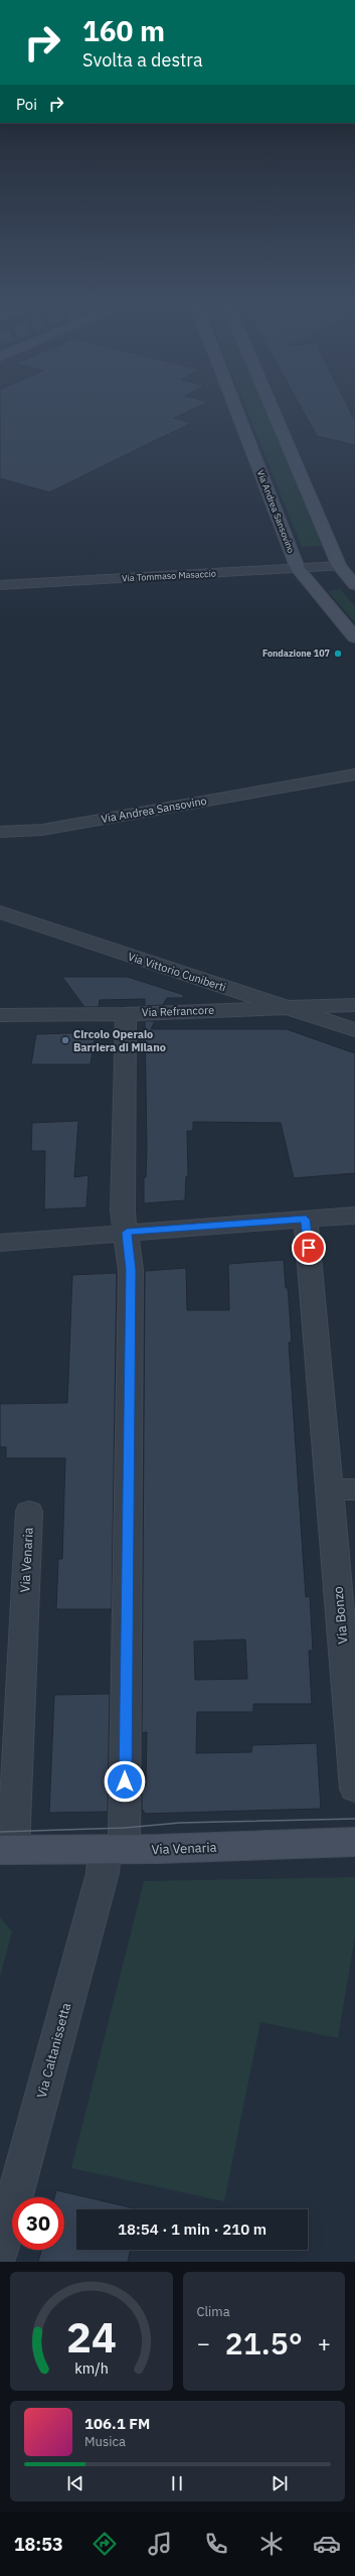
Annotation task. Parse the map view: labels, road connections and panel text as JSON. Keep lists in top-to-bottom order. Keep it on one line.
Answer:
{"streets":{"main road":["Via Andrea Sansovino","Via Venaria"],"street":["Via Tommaso Masaccio","Via Vittorio Cuniberti","Via Refrancore","Via Bonzo","Via Caltanissetta"]},"crossings":[["Via Andrea Sansovino","Via Tommaso Masaccio"],["Via Vittorio Cuniberti","Via Refrancore"],["Via Refrancore","Via Caltanissetta"],["Via Venaria","Via Caltanissetta"]],"places":["Fondazione 107","Circolo Operaio Barriera di Milano"],"page":{"turn":["160 m","Svolta a destra"],"then":"Poi","limit":"30","trip":"18:54 · 1 min · 210 m","tile":"Clima","heat":["−","21.5°","+"],"song":["106.1 FM","Musica"],"tabs":"18:53","gauge":["24","km/h"]}}
